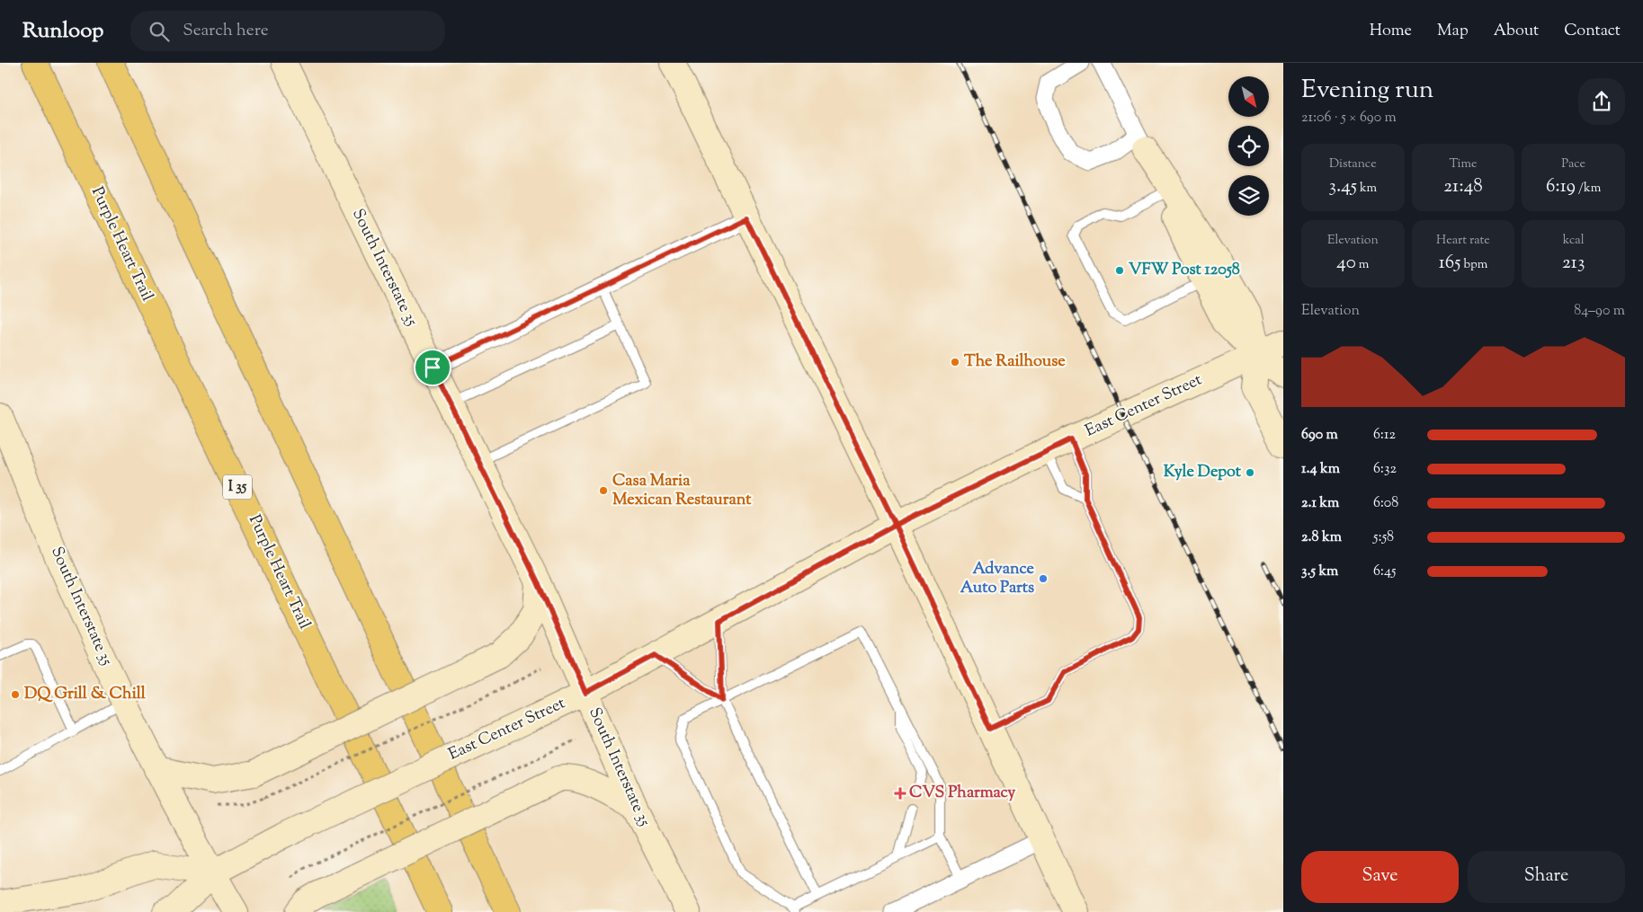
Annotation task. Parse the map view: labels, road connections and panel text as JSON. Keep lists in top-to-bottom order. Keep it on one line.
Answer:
{"streets":{"highway":["Purple Heart Trail","I 35"],"main road":["South Interstate 35","East Center Street"]},"crossings":[["South Interstate 35","East Center Street"]],"places":{"other":["VFW Post 12058","The Railhouse","Kyle Depot","Casa Maria Mexican Restaurant","Advance Auto Parts","DQ Grill & Chill"],"health":["CVS Pharmacy"]},"north":"bottom right","page":{"header":"Runloop","search":"Search here","nav":["Home","Map","About","Contact"],"heading":["Evening run","21:06 · 5 × 690 m"],"stats":[["Distance","3.45 km"],["Time","21:48"],["Pace","6:19 /km"],["Elevation","40 m"],["Heart rate","165 bpm"],["kcal","213"]],"chart":["Elevation","84–90 m"],"list":[{"name":"690 m","note":"6:12"},{"name":"1.4 km","note":"6:32"},{"name":"2.1 km","note":"6:08"},{"name":"2.8 km","note":"5:58"},{"name":"3.5 km","note":"6:45"}],"buttons":["Save","Share"]}}
